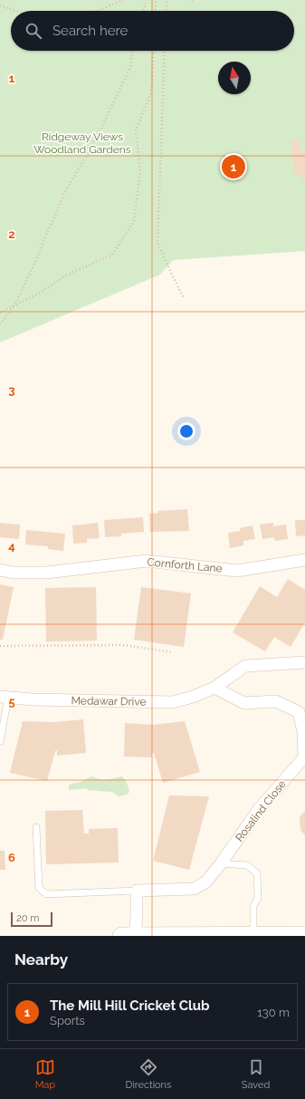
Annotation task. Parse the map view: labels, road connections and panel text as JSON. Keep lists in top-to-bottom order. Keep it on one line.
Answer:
{"streets":{"street":["Cornforth Lane","Medawar Drive","Rosalind Close"]},"crossings":[["Medawar Drive","Rosalind Close"]],"parks":["Ridgeway Views Woodland Gardens"],"scale_bar":"20 m","north":"top","page":{"search":"Search here","pins":"1","scale":"20 m","heading":"Nearby","list":[{"mark":"1","name":"The Mill Hill Cricket Club","note":"Sports","value":"130 m"}],"nav":["Map","Directions","Saved"]},"grid":{"rows":["1","2","3","4","5","6"]}}
